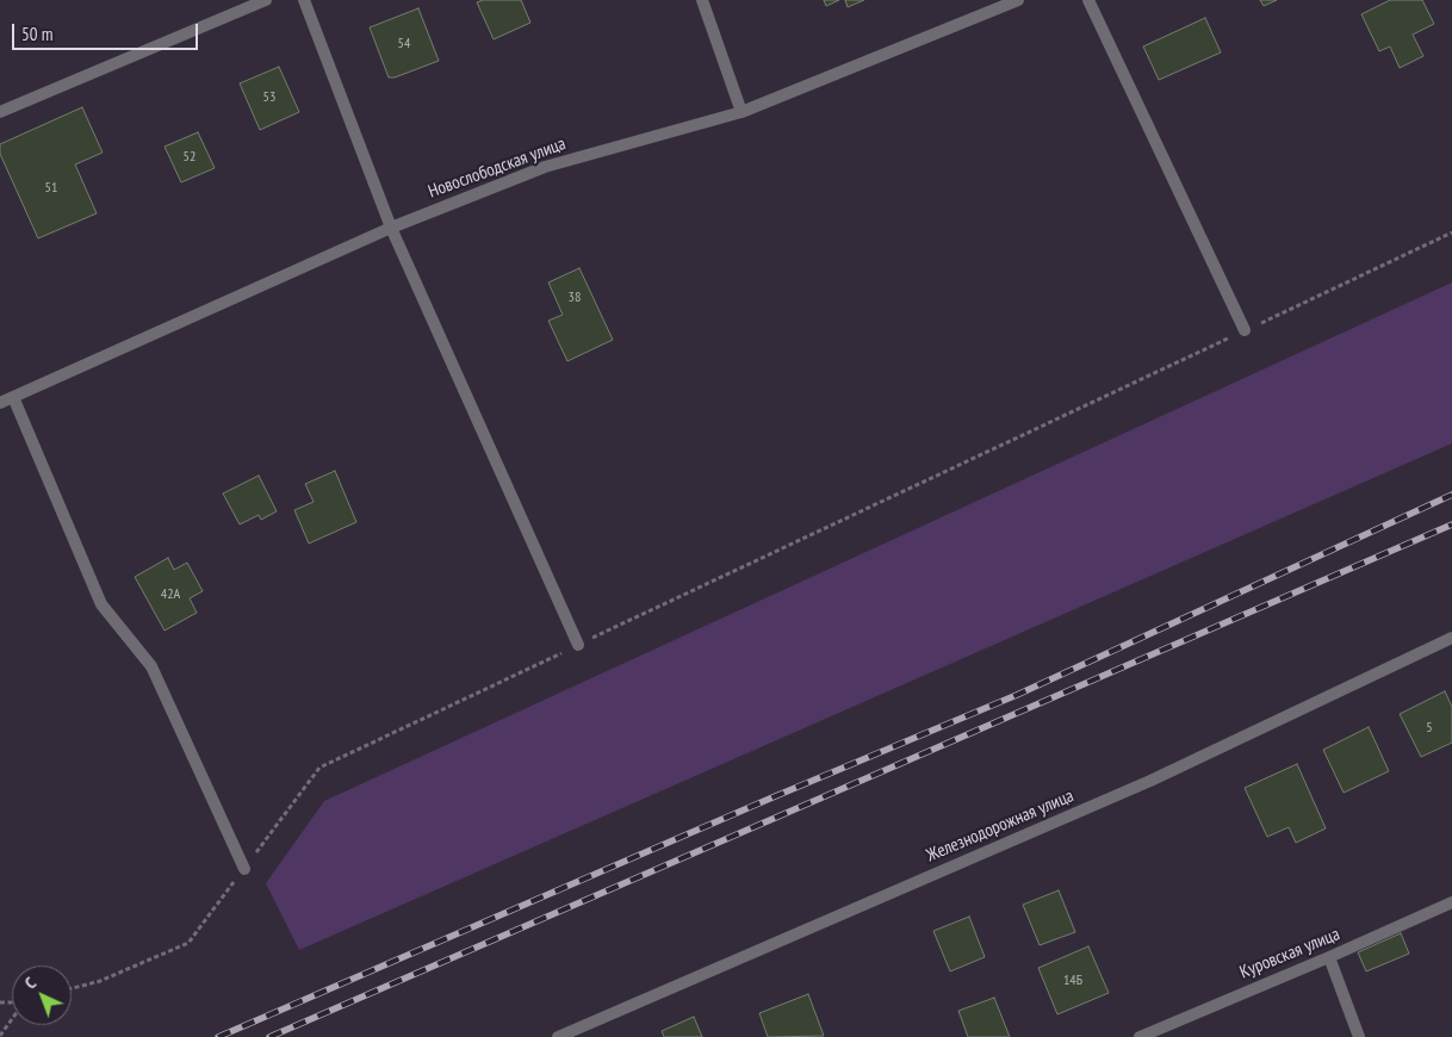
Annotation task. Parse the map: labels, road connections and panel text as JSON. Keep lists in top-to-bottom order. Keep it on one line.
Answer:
{"streets":{"street":["Новослободская улица","Железнодорожная улица","Куровская улица"]},"house_numbers":["54","53","52","51","38","42А","5","14Б"],"scale_bar":"50 m","north":"top left"}
